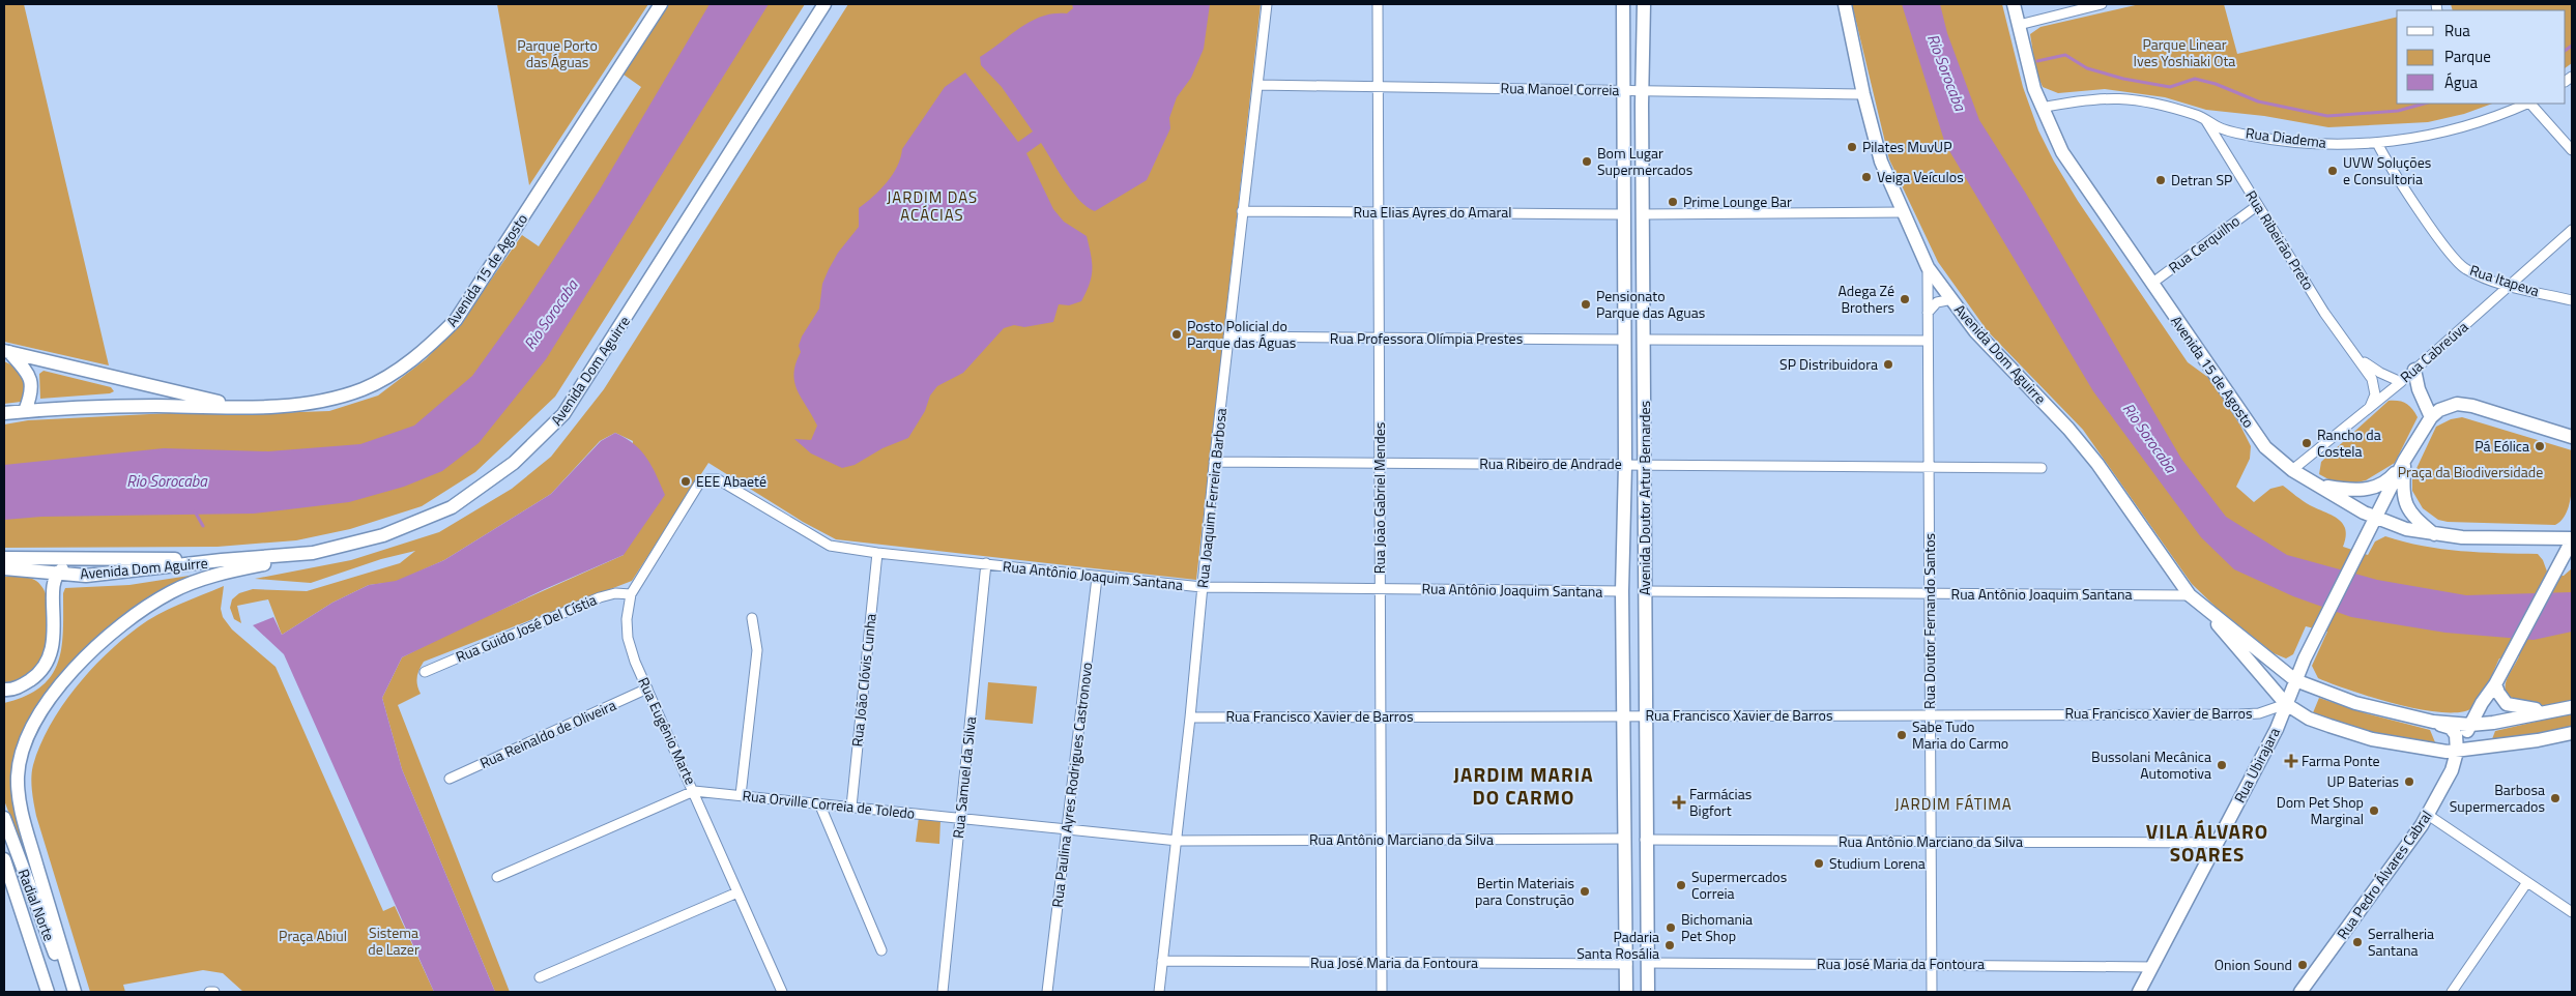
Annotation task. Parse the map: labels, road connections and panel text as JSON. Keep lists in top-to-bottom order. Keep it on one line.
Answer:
{"streets":{"main road":["Avenida 15 de Agosto","Avenida Dom Aguirre","Avenida Doutor Artur Bernardes","Rua Ubirajara","Rua Pedro Álvares Cabral","Radial Norte"],"street":["Rua Manoel Correia","Rua Diadema","Rua Elias Ayres do Amaral","Rua Ribeirão Preto","Rua Cerquilho","Rua Itapeva","Rua Professora Olímpia Prestes","Rua Cabreúva","Rua Ribeiro de Andrade","Rua Joaquim Ferreira Barbosa","Rua João Gabriel Mendes","Rua Antônio Joaquim Santana","Rua Doutor Fernando Santos","Rua Guido José Del Cístia","Rua João Clóvis Cunha","Rua Francisco Xavier de Barros","Rua Eugênio Marte","Rua Reinaldo de Oliveira","Rua Samuel da Silva","Rua Paulina Ayres Rodrigues Castronovo","Rua Orville Correia de Toledo","Rua Antônio Marciano da Silva","Rua José Maria da Fontoura"]},"crossings":[["Rua Manoel Correia","Avenida Dom Aguirre"],["Rua Manoel Correia","Rua Joaquim Ferreira Barbosa"],["Rua Manoel Correia","Rua João Gabriel Mendes"],["Rua Manoel Correia","Avenida Doutor Artur Bernardes"],["Rua Diadema","Rua Ribeirão Preto"],["Rua Diadema","Avenida 15 de Agosto"],["Rua Diadema","Rua Itapeva"],["Rua Elias Ayres do Amaral","Rua Joaquim Ferreira Barbosa"],["Rua Elias Ayres do Amaral","Rua João Gabriel Mendes"],["Rua Elias Ayres do Amaral","Avenida Doutor Artur Bernardes"],["Rua Ribeirão Preto","Rua Cerquilho"],["Rua Ribeirão Preto","Rua Cabreúva"],["Rua Cerquilho","Avenida 15 de Agosto"],["Avenida 15 de Agosto","Rua Cabreúva"],["Avenida 15 de Agosto","Rua Ubirajara"],["Avenida 15 de Agosto","Rua Pedro Álvares Cabral"],["Rua Itapeva","Rua Cabreúva"],["Rua Professora Olímpia Prestes","Rua Joaquim Ferreira Barbosa"],["Rua Professora Olímpia Prestes","Rua João Gabriel Mendes"],["Rua Professora Olímpia Prestes","Avenida Doutor Artur Bernardes"],["Avenida Dom Aguirre","Rua Antônio Joaquim Santana"],["Avenida Dom Aguirre","Rua Doutor Fernando Santos"],["Avenida Dom Aguirre","Rua Francisco Xavier de Barros"],["Avenida Dom Aguirre","Rua Ubirajara"],["Avenida Dom Aguirre","Rua Pedro Álvares Cabral"],["Rua Ribeiro de Andrade","Rua Joaquim Ferreira Barbosa"],["Rua Ribeiro de Andrade","Rua João Gabriel Mendes"],["Rua Ribeiro de Andrade","Avenida Doutor Artur Bernardes"],["Rua Ribeiro de Andrade","Rua Doutor Fernando Santos"],["Rua Joaquim Ferreira Barbosa","Rua Antônio Joaquim Santana"],["Rua Joaquim Ferreira Barbosa","Rua Francisco Xavier de Barros"],["Rua Joaquim Ferreira Barbosa","Rua Orville Correia de Toledo"],["Rua Joaquim Ferreira Barbosa","Rua Antônio Marciano da Silva"],["Rua Joaquim Ferreira Barbosa","Rua José Maria da Fontoura"],["Rua João Gabriel Mendes","Rua Antônio Joaquim Santana"],["Rua João Gabriel Mendes","Rua Francisco Xavier de Barros"],["Rua João Gabriel Mendes","Rua Antônio Marciano da Silva"],["Rua João Gabriel Mendes","Rua José Maria da Fontoura"],["Avenida Doutor Artur Bernardes","Rua Antônio Joaquim Santana"],["Avenida Doutor Artur Bernardes","Rua Francisco Xavier de Barros"],["Avenida Doutor Artur Bernardes","Rua Antônio Marciano da Silva"],["Avenida Doutor Artur Bernardes","Rua José Maria da Fontoura"],["Rua Antônio Joaquim Santana","Rua Doutor Fernando Santos"],["Rua Antônio Joaquim Santana","Rua João Clóvis Cunha"],["Rua Antônio Joaquim Santana","Rua Eugênio Marte"],["Rua Antônio Joaquim Santana","Rua Samuel da Silva"],["Rua Antônio Joaquim Santana","Rua Paulina Ayres Rodrigues Castronovo"],["Rua Doutor Fernando Santos","Rua Francisco Xavier de Barros"],["Rua Doutor Fernando Santos","Rua Antônio Marciano da Silva"],["Rua Doutor Fernando Santos","Rua José Maria da Fontoura"],["Rua Guido José Del Cístia","Rua Eugênio Marte"],["Rua João Clóvis Cunha","Rua Orville Correia de Toledo"],["Rua Francisco Xavier de Barros","Rua Ubirajara"],["Rua Eugênio Marte","Rua Reinaldo de Oliveira"],["Rua Eugênio Marte","Rua Orville Correia de Toledo"],["Rua Ubirajara","Rua Antônio Marciano da Silva"],["Rua Ubirajara","Rua José Maria da Fontoura"],["Rua Samuel da Silva","Rua Orville Correia de Toledo"],["Rua Paulina Ayres Rodrigues Castronovo","Rua Orville Correia de Toledo"],["Rua Orville Correia de Toledo","Rua Antônio Marciano da Silva"]],"districts":["JARDIM DAS ACÁCIAS","JARDIM MARIA DO CARMO","JARDIM FÁTIMA","VILA ÁLVARO SOARES"],"water":["Rio Sorocaba"],"parks":["Parque Linear Ives Yoshiaki Ota","Parque Porto das Águas","Praça da Biodiversidade","Sistema de Lazer","Praça Abiul"],"places":{"other":["Pilates MuvUP","Bom Lugar Supermercados","UVW Soluções e Consultoria","Veiga Veículos","Detran SP","Prime Lounge Bar","Adega Zé Brothers","Pensionato Parque das Aguas","Posto Policial do Parque das Águas","SP Distribuidora","Rancho da Costela","Pá Eólica","EEE Abaeté","Sabe Tudo Maria do Carmo","Bussolani Mecânica Automotiva","UP Baterias","Barbosa Supermercados","Dom Pet Shop Marginal","Studium Lorena","Supermercados Correia","Bertin Materiais para Construção","Bichomania Pet Shop","Serralheria Santana","Padaria Santa Rosália","Onion Sound"],"health":["Farma Ponte","Farmácias Bigfort"]},"legend":["Rua","Parque","Água"]}
